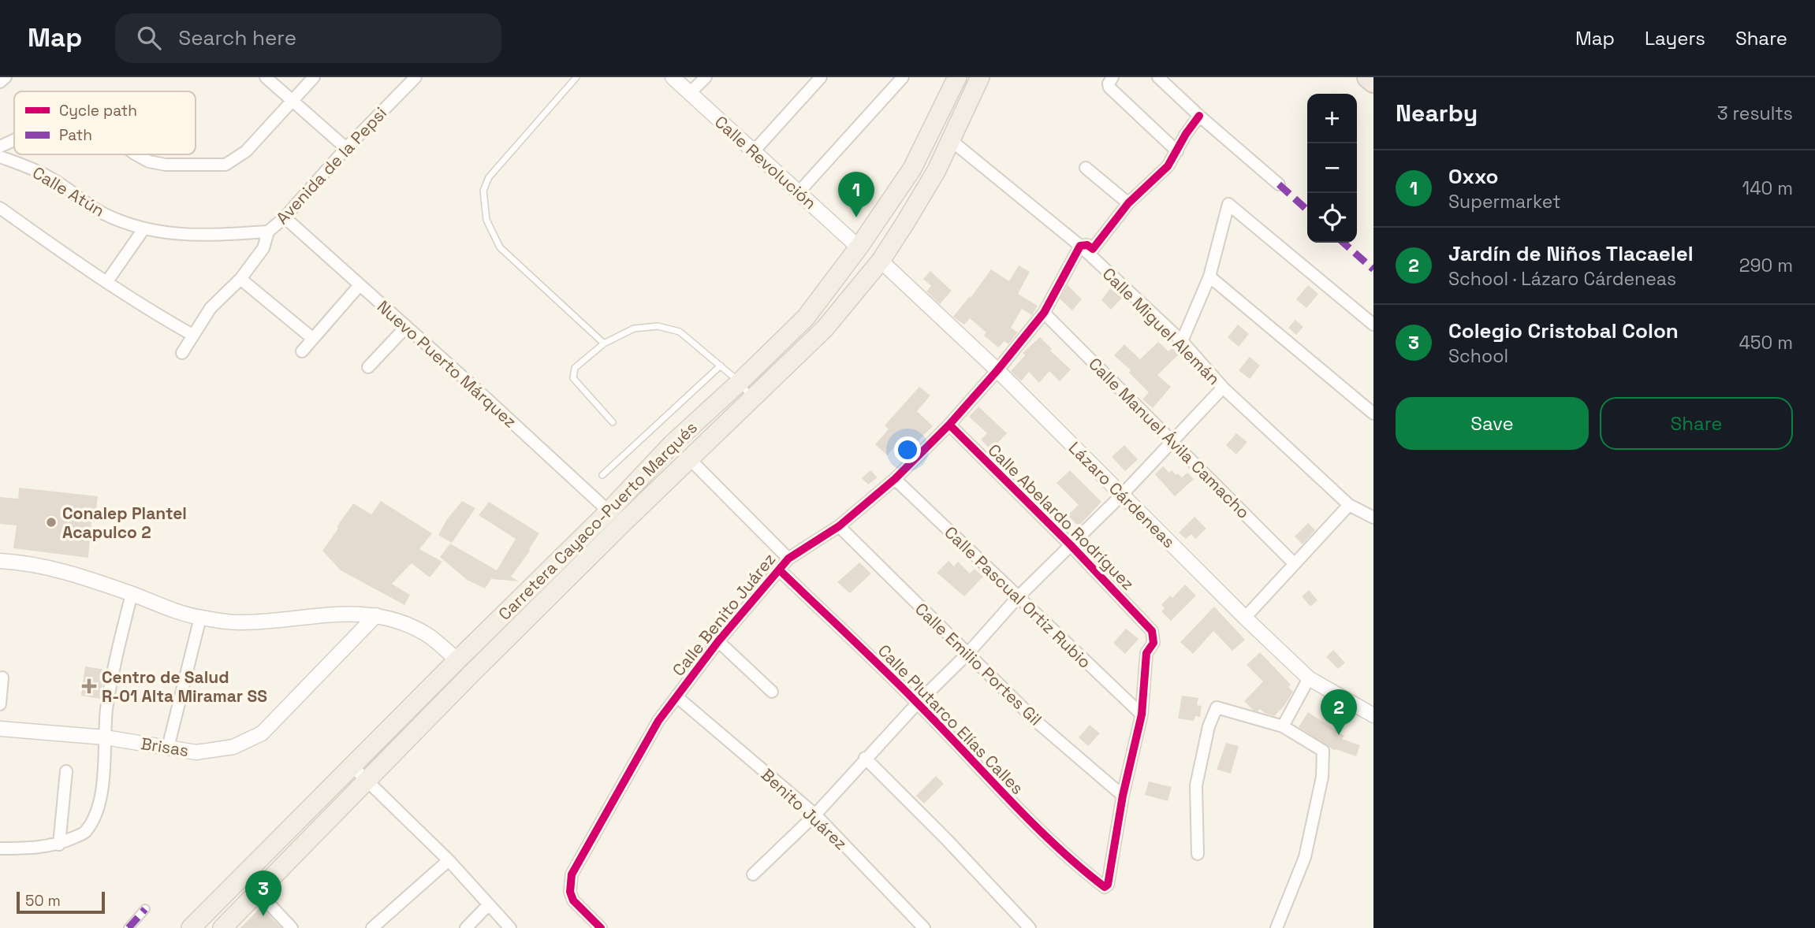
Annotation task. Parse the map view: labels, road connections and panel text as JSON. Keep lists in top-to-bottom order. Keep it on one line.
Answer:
{"streets":{"main road":["Carretera Cayaco-Puerto Marqués"],"street":["Calle Revolución","Avenida de la Pepsi","Calle Atún","Calle Miguel Alemán","Nuevo Puerto Márquez","Calle Manuel Ávila Camacho","Lázaro Cárdeneas","Calle Abelardo Rodríguez","Calle Pascual Ortiz Rubio","Calle Benito Juárez","Calle Emilio Portes Gil","Calle Plutarco Elías Calles","Brisas","Benito Juárez"]},"crossings":[["Calle Revolución","Carretera Cayaco-Puerto Marqués"],["Avenida de la Pepsi","Calle Atún"],["Avenida de la Pepsi","Nuevo Puerto Márquez"],["Calle Miguel Alemán","Carretera Cayaco-Puerto Marqués"],["Calle Miguel Alemán","Calle Benito Juárez"],["Nuevo Puerto Márquez","Carretera Cayaco-Puerto Marqués"],["Calle Manuel Ávila Camacho","Calle Benito Juárez"],["Lázaro Cárdeneas","Carretera Cayaco-Puerto Marqués"],["Lázaro Cárdeneas","Calle Benito Juárez"],["Calle Abelardo Rodríguez","Calle Pascual Ortiz Rubio"],["Calle Abelardo Rodríguez","Calle Benito Juárez"],["Calle Pascual Ortiz Rubio","Calle Benito Juárez"],["Calle Benito Juárez","Calle Emilio Portes Gil"],["Calle Benito Juárez","Calle Plutarco Elías Calles"],["Calle Benito Juárez","Benito Juárez"],["Calle Emilio Portes Gil","Calle Plutarco Elías Calles"]],"places":{"other":["Conalep Plantel Acapulco 2"],"health":["Centro de Salud R-01 Alta Miramar SS"]},"legend":["Cycle path","Path"],"scale_bar":"50 m","page":{"header":"Map","search":"Search here","nav":["Map","Layers","Share"],"heading":["Nearby","3 results"],"map_buttons":["+","−"],"list":[{"mark":"1","name":"Oxxo","note":"Supermarket","value":"140 m"},{"mark":"2","name":"Jardín de Niños Tlacaelel","note":"School · Lázaro Cárdeneas","value":"290 m"},{"mark":"3","name":"Colegio Cristobal Colon","note":"School","value":"450 m"}],"pins":["1","2","3"],"buttons":["Save","Share"],"scale":"50 m"}}
